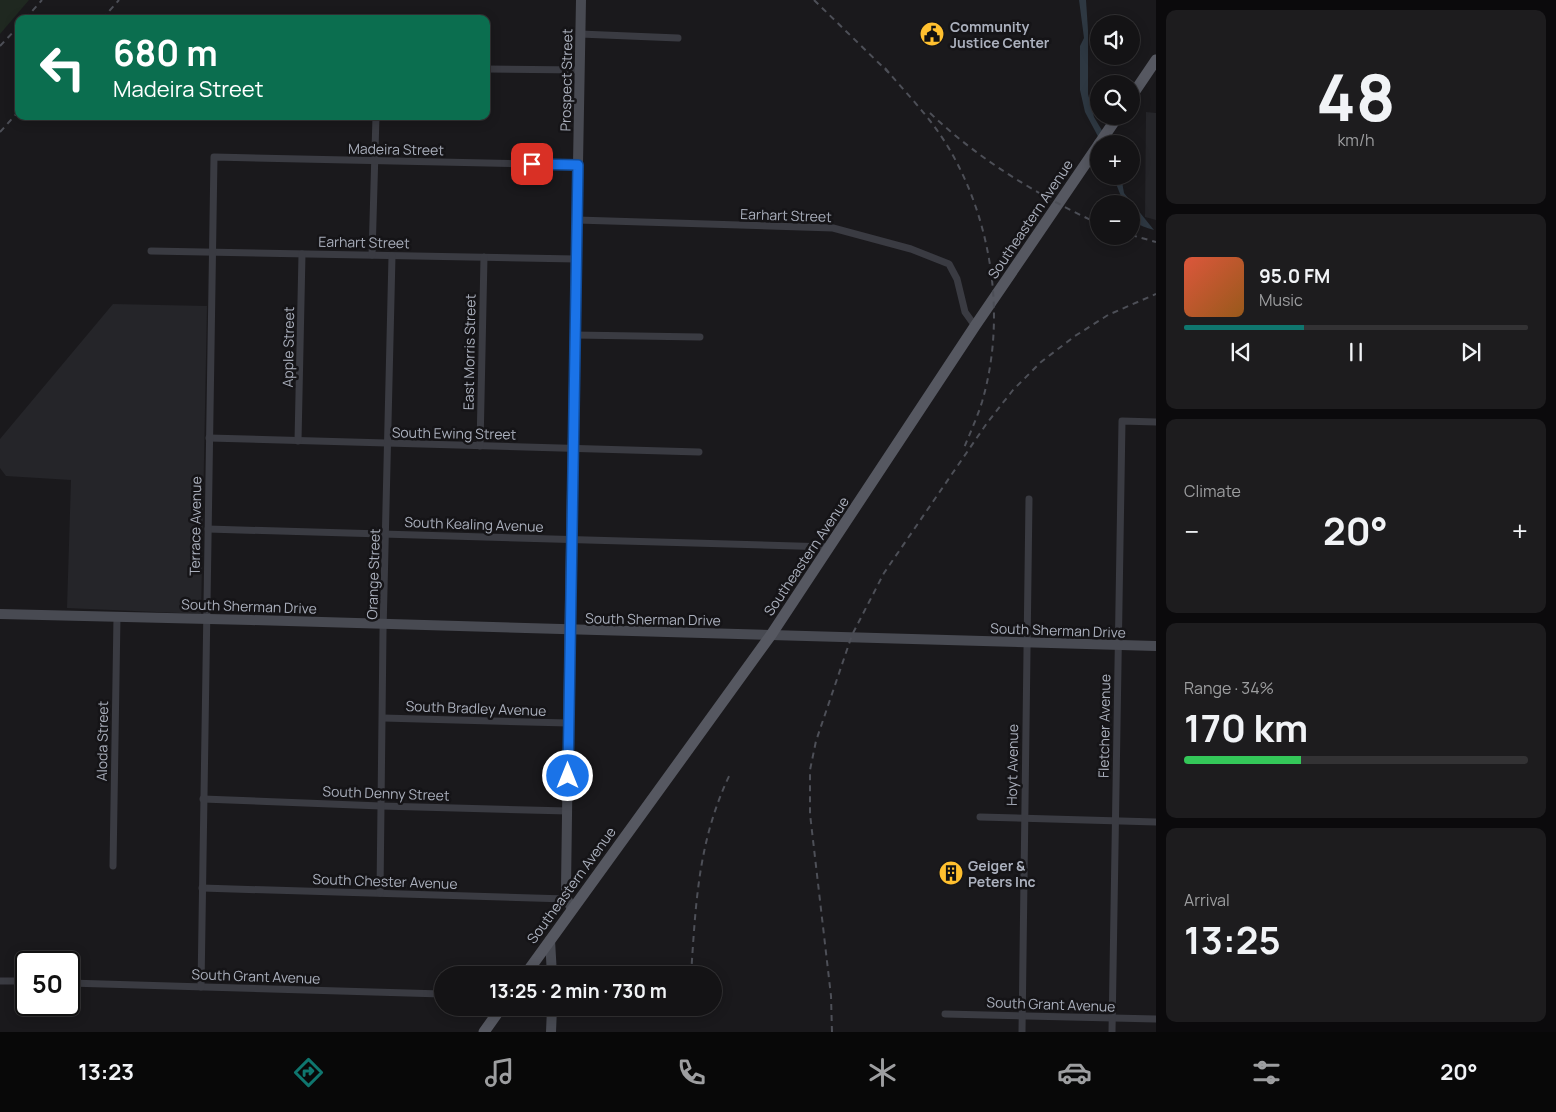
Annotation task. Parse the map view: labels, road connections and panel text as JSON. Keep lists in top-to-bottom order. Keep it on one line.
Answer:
{"streets":{"main road":["Prospect Street","Southeastern Avenue","South Sherman Drive"],"street":["Madeira Street","Earhart Street","Apple Street","East Morris Street","South Ewing Street","South Kealing Avenue","Terrace Avenue","Orange Street","South Bradley Avenue","Fletcher Avenue","Aloda Street","Hoyt Avenue","South Denny Street","South Chester Avenue","South Grant Avenue"]},"crossings":[["Prospect Street","Madeira Street"],["Prospect Street","Earhart Street"],["Prospect Street","Southeastern Avenue"],["Prospect Street","South Ewing Street"],["Prospect Street","South Kealing Avenue"],["Prospect Street","South Sherman Drive"],["Prospect Street","South Bradley Avenue"],["Prospect Street","South Denny Street"],["Prospect Street","South Chester Avenue"],["Madeira Street","Terrace Avenue"],["Earhart Street","Southeastern Avenue"],["Earhart Street","Apple Street"],["Earhart Street","East Morris Street"],["Earhart Street","Terrace Avenue"],["Earhart Street","Orange Street"],["Southeastern Avenue","South Kealing Avenue"],["Southeastern Avenue","South Sherman Drive"],["Southeastern Avenue","South Chester Avenue"],["Apple Street","South Ewing Street"],["East Morris Street","South Ewing Street"],["South Ewing Street","Terrace Avenue"],["South Ewing Street","Orange Street"],["South Kealing Avenue","Terrace Avenue"],["South Kealing Avenue","Orange Street"],["Terrace Avenue","South Sherman Drive"],["Terrace Avenue","South Denny Street"],["Terrace Avenue","South Chester Avenue"],["Terrace Avenue","South Grant Avenue"],["Orange Street","South Sherman Drive"],["Orange Street","South Bradley Avenue"],["Orange Street","South Denny Street"],["Orange Street","South Chester Avenue"],["South Sherman Drive","Fletcher Avenue"],["South Sherman Drive","Aloda Street"],["South Sherman Drive","Hoyt Avenue"],["Fletcher Avenue","South Grant Avenue"],["Hoyt Avenue","South Grant Avenue"]],"places":{"public building":["Community Justice Center"],"building":["Geiger & Peters Inc"]},"page":{"tile":[["48","km/h"],"Climate",["Range · 34%","170 km"],["Arrival","13:25"]],"map_buttons":["+","−"],"turn":["680 m","Madeira Street"],"song":["95.0 FM","Music"],"heat":["−","20°","+"],"limit":"50","trip":"13:25 · 2 min · 730 m","tabs":["13:23","20°"]}}
